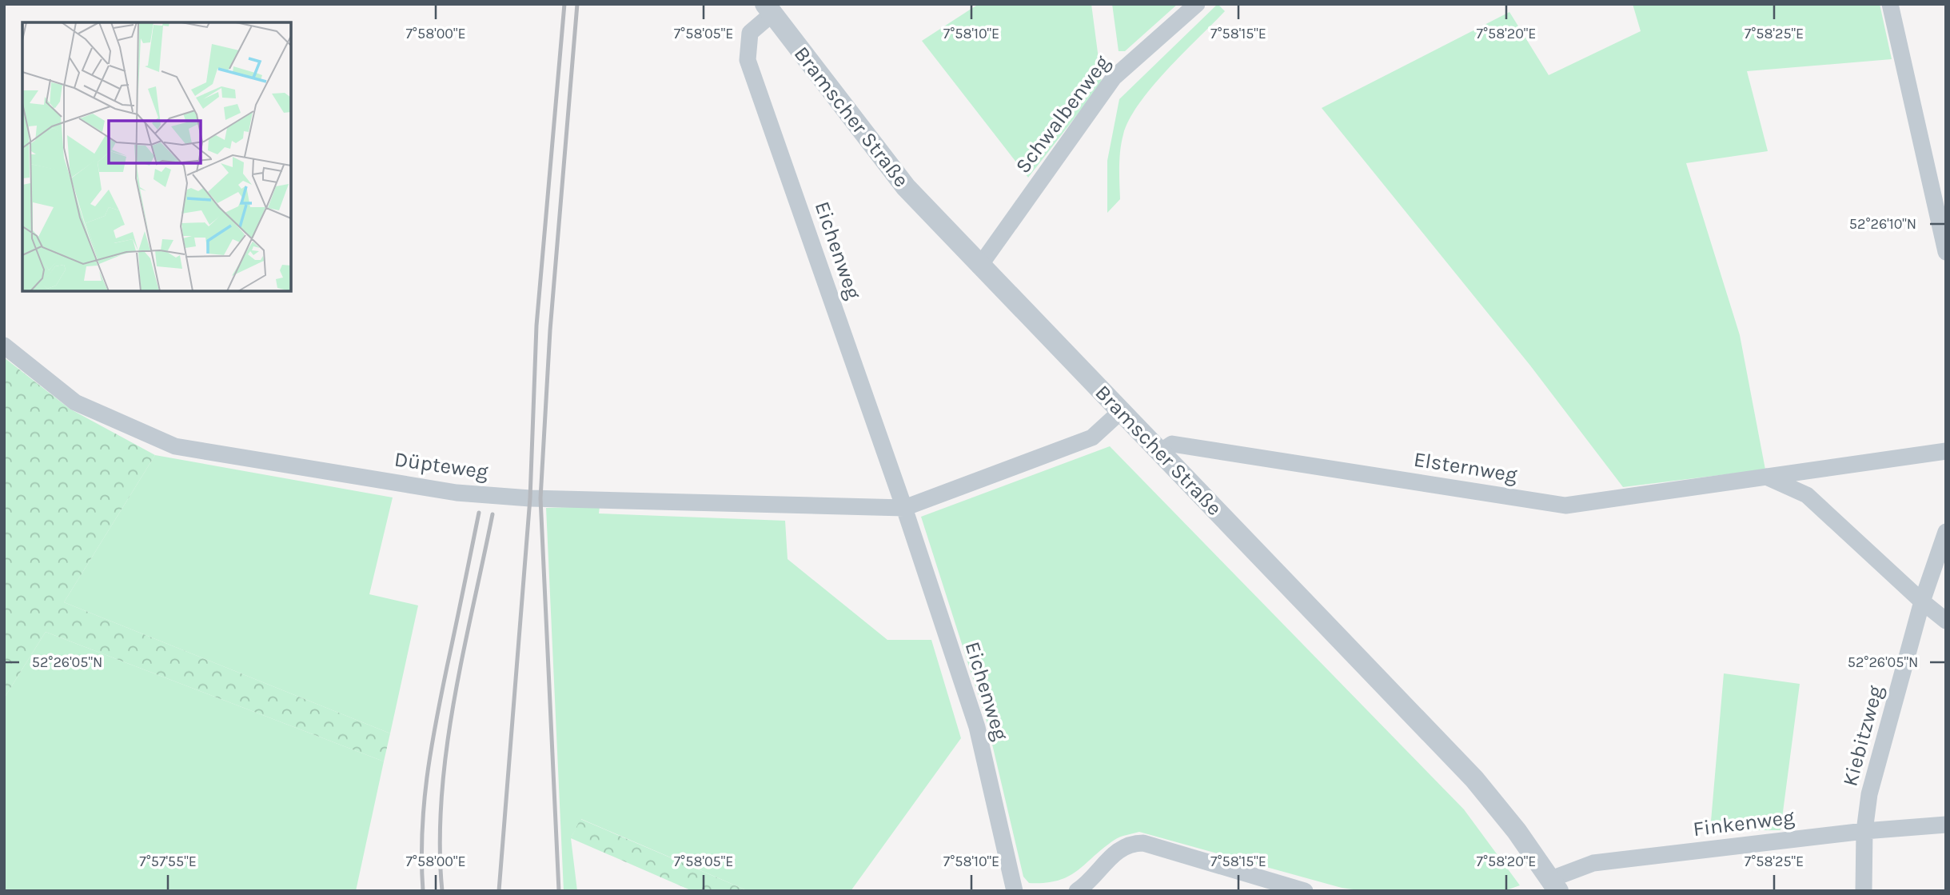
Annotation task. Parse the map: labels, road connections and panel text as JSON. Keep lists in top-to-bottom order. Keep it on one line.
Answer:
{"streets":{"street":["Schwalbenweg","Bramscher Straße","Eichenweg","Düpteweg","Elsternweg","Kiebitzweg","Finkenweg"]},"crossings":[["Schwalbenweg","Bramscher Straße"],["Bramscher Straße","Eichenweg"],["Bramscher Straße","Elsternweg"],["Bramscher Straße","Finkenweg"],["Eichenweg","Düpteweg"],["Kiebitzweg","Finkenweg"]],"coordinates":["7°58'00\"E","7°58'05\"E","7°58'10\"E","7°58'15\"E","7°58'20\"E","7°58'25\"E","52°26'10\"N","52°26'05\"N","7°57'55\"E"]}
